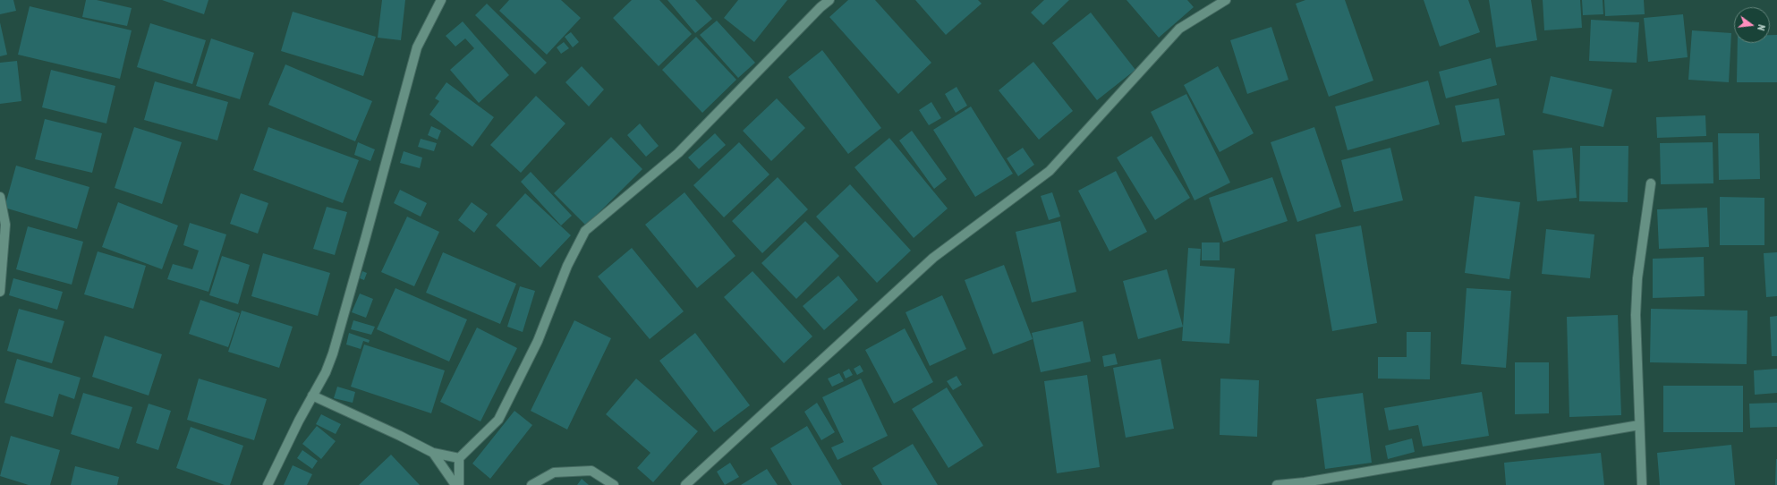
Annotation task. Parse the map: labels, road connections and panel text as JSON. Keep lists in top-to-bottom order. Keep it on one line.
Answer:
{"north":"right"}
